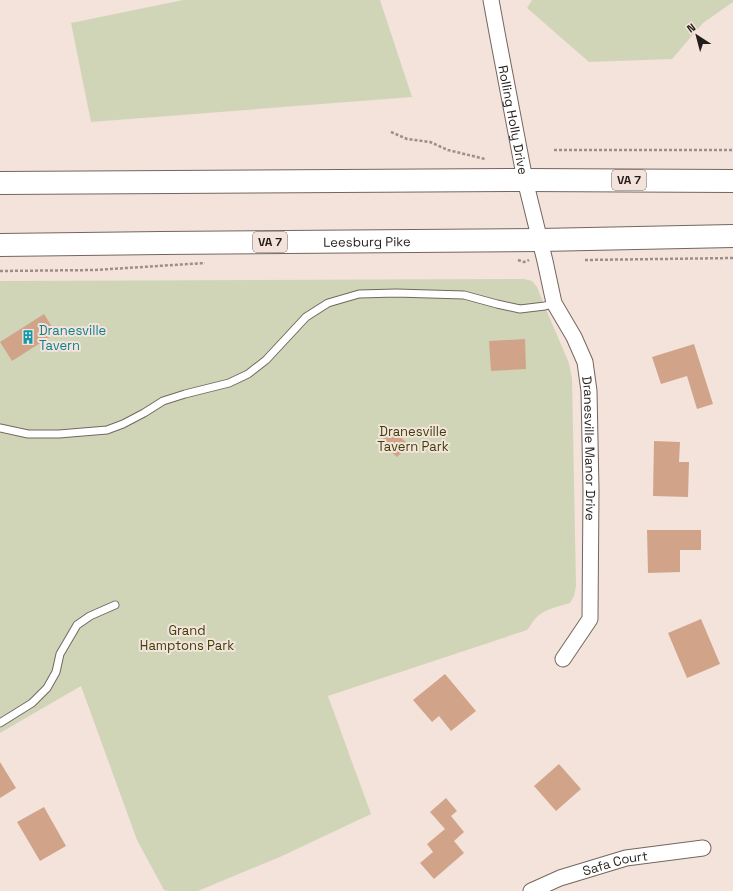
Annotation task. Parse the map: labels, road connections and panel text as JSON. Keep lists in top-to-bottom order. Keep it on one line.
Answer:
{"streets":{"highway":["VA 7","Leesburg Pike"],"street":["Rolling Holly Drive","Dranesville Manor Drive","Safa Court"]},"crossings":[["Rolling Holly Drive","VA 7"],["Rolling Holly Drive","Leesburg Pike"],["Rolling Holly Drive","Dranesville Manor Drive"],["Leesburg Pike","Dranesville Manor Drive"]],"parks":["Dranesville Tavern Park","Grand Hamptons Park"],"places":{"building":["Dranesville Tavern"]},"north":"top left"}
